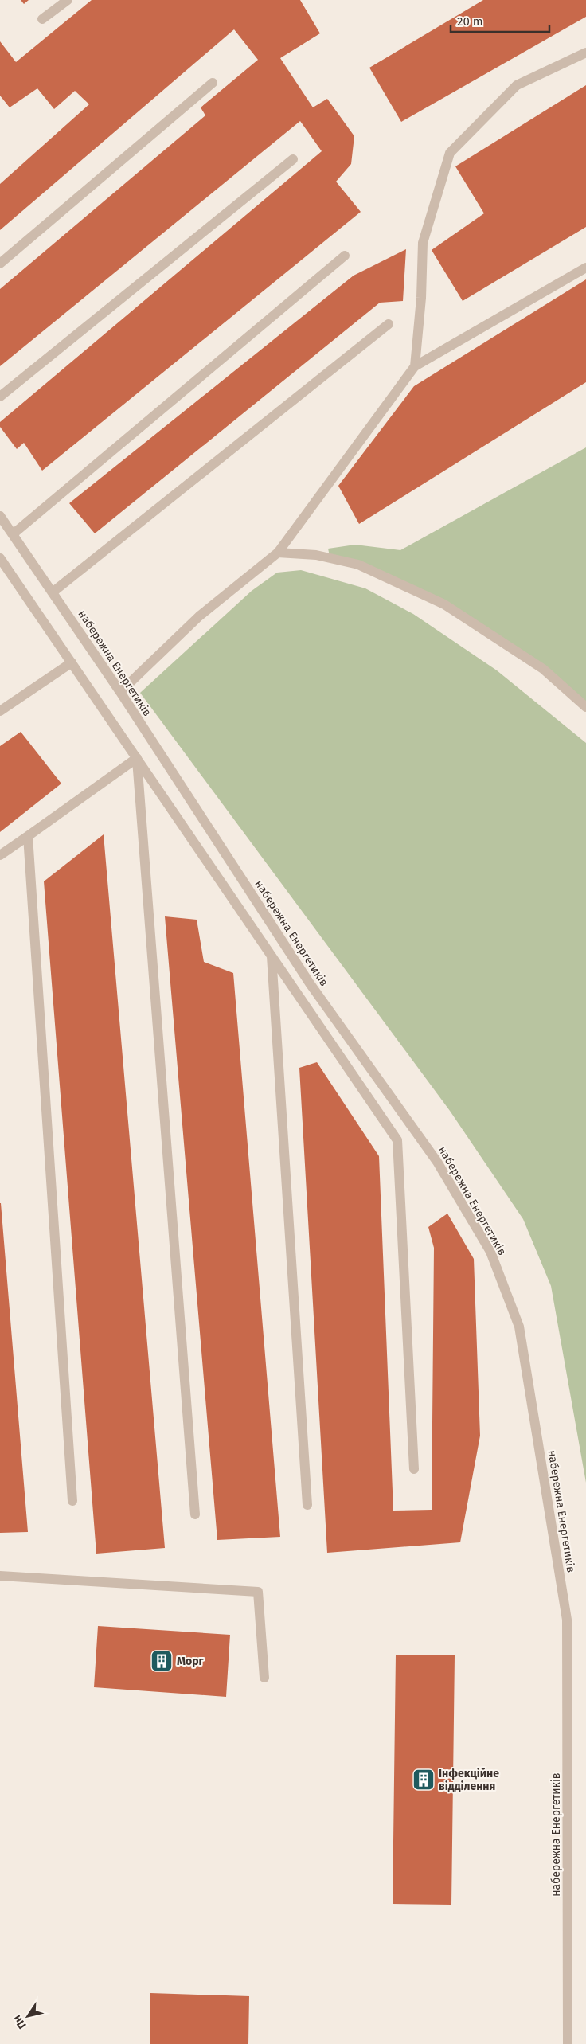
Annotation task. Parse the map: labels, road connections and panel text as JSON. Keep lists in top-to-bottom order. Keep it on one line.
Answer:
{"streets":{"street":["набережна Енергетиків"]},"places":{"building":["Морг","Інфекційне відділення"]},"scale_bar":"20 m","north":"bottom left"}
